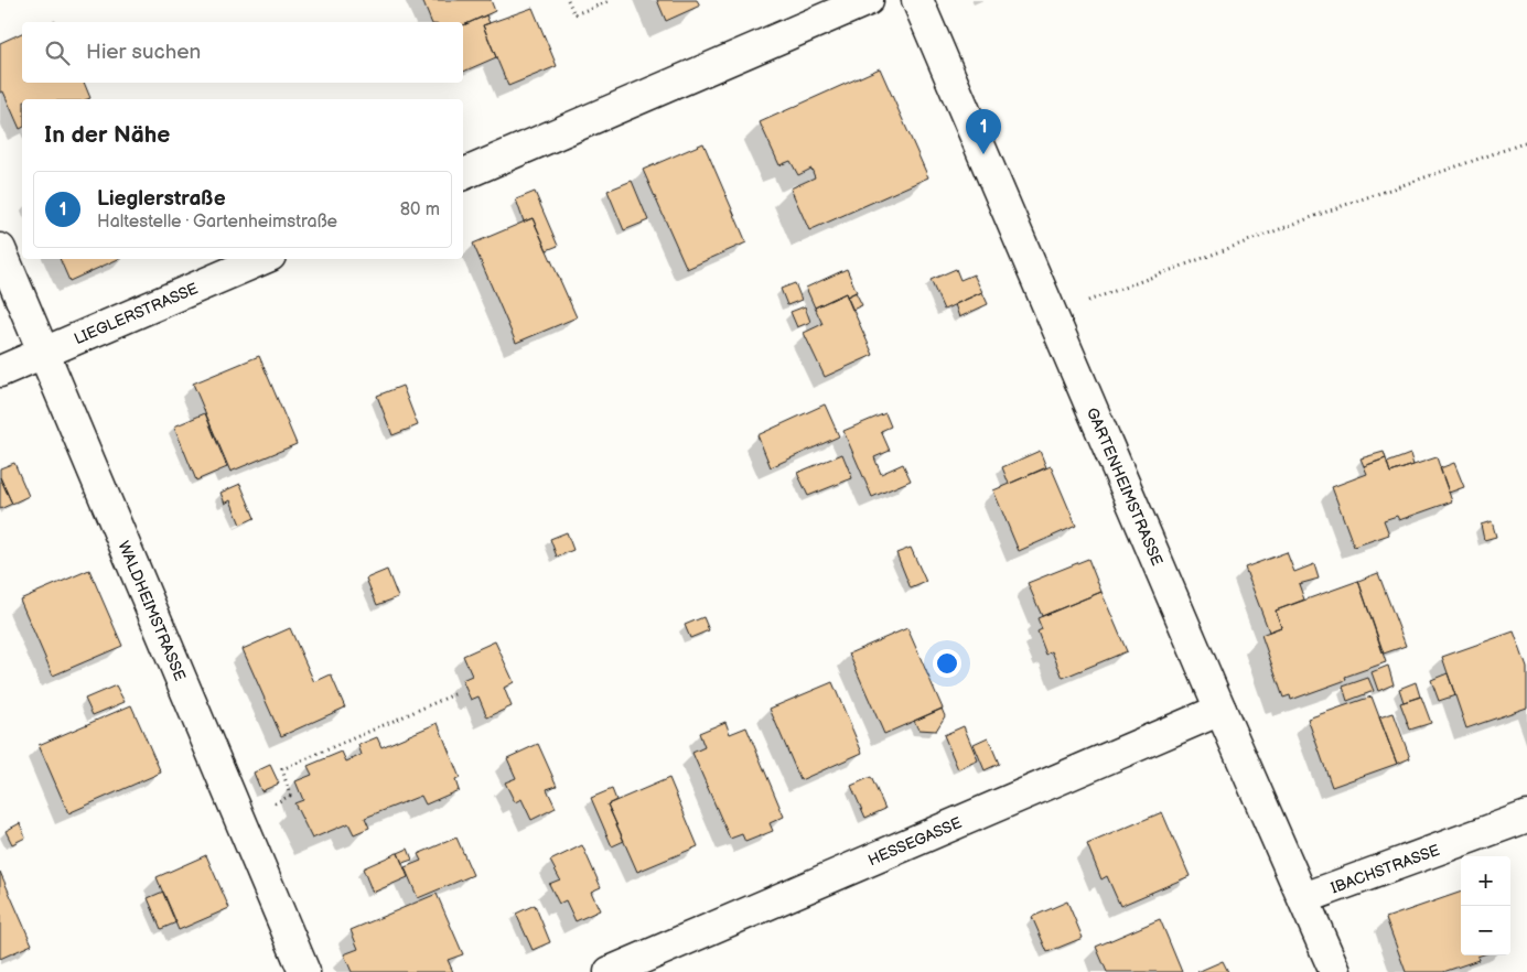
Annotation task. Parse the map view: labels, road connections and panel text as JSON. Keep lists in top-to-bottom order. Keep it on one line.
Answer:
{"streets":{"street":["LIEGLERSTRASSE","GARTENHEIMSTRASSE","WALDHEIMSTRASSE","HESSEGASSE","IBACHSTRASSE"]},"crossings":[["LIEGLERSTRASSE","WALDHEIMSTRASSE"],["GARTENHEIMSTRASSE","HESSEGASSE"],["GARTENHEIMSTRASSE","IBACHSTRASSE"]],"page":{"search":"Hier suchen","heading":"In der Nähe","pins":"1","list":[{"mark":"1","name":"Lieglerstraße","note":"Haltestelle · Gartenheimstraße","value":"80 m"}],"map_buttons":["+","−"]}}
